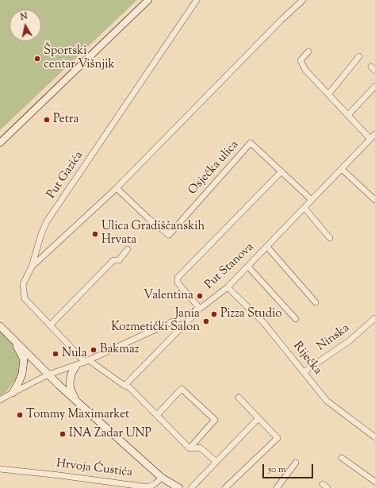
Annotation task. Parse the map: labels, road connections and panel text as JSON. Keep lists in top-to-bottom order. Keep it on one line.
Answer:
{"streets":{"street":["Osječka ulica","Put Gazića","Put Stanova","Ninska","Riječka","Hrvoja Ćustića"]},"crossings":[["Osječka ulica","Put Stanova"],["Put Gazića","Put Stanova"],["Put Stanova","Riječka"],["Ninska","Riječka"]],"places":["Športski centar Višnjik","Petra","Ulica Gradiščanskih Hrvata","Valentina","Pizza Studio","Jania Kozmetićki Salon","Bakmaz","Nula","Tommy Maximarket","INA Zadar UNP"],"scale_bar":"50 m","north":"top"}
